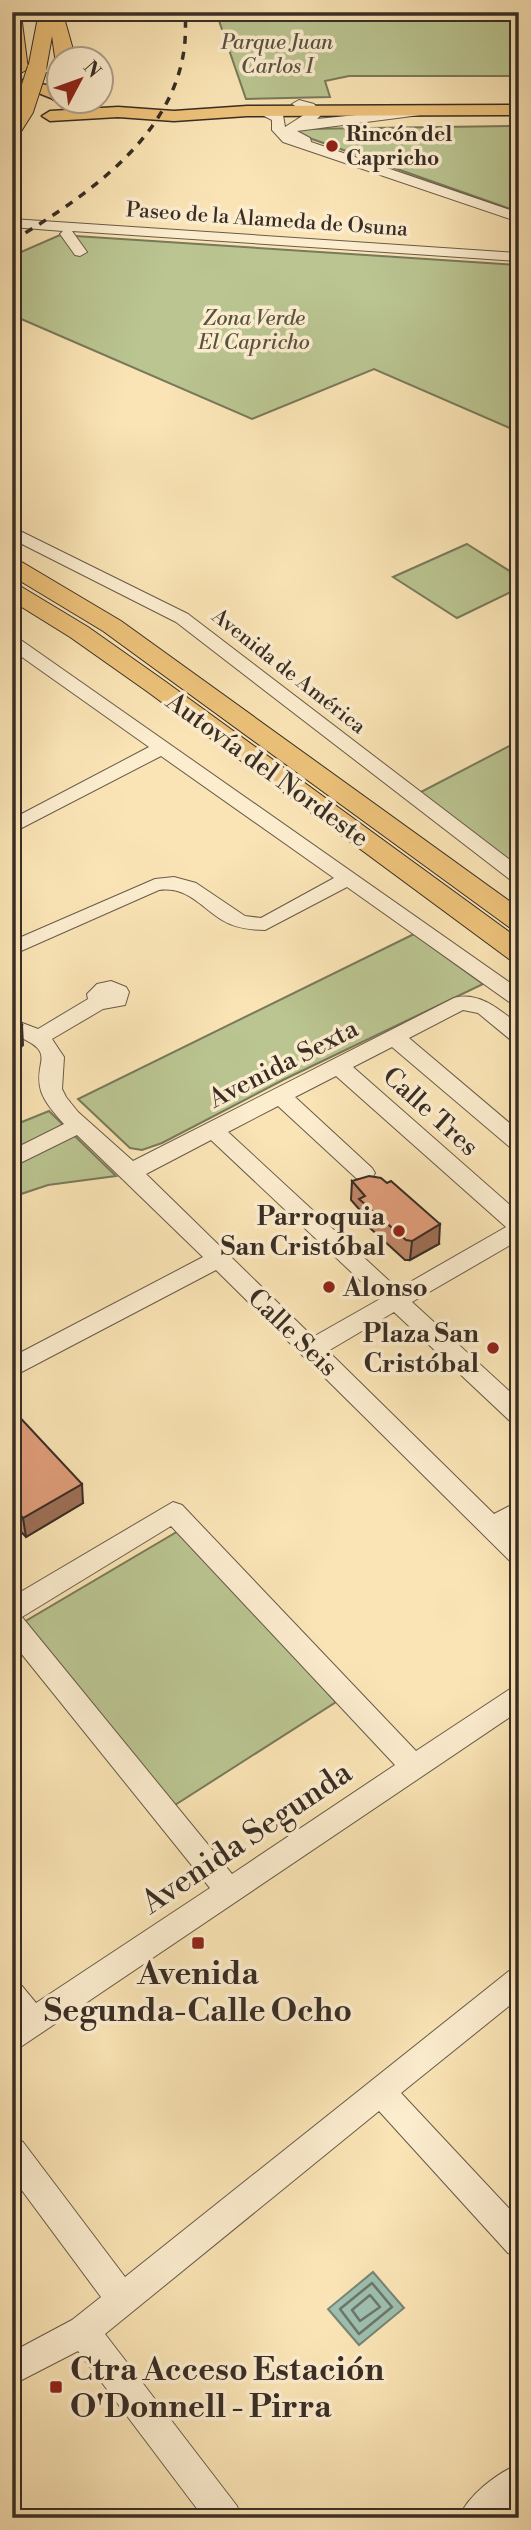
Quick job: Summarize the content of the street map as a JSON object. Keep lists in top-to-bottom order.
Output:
{
  "streets": {
    "highway": ["Autovía del Nordeste"],
    "street": [
      "Paseo de la Alameda de Osuna",
      "Avenida de América",
      "Avenida Sexta",
      "Calle Tres",
      "Calle Seis",
      "Avenida Segunda"
    ]
  },
  "crossings": [
    ["Avenida Sexta", "Calle Tres"],
    ["Avenida Sexta", "Calle Seis"]
  ],
  "parks": ["Parque Juan Carlos I", "Zona Verde El Capricho"],
  "places": {
    "other": [
      "Rincón del Capricho",
      "Parroquia San Cristóbal",
      "Alonso",
      "Plaza San Cristóbal"
    ],
    "transit": ["Avenida Segunda-Calle Ocho", "Ctra Acceso Estación O'Donnell - Pirra"]
  },
  "north": "top right"
}
